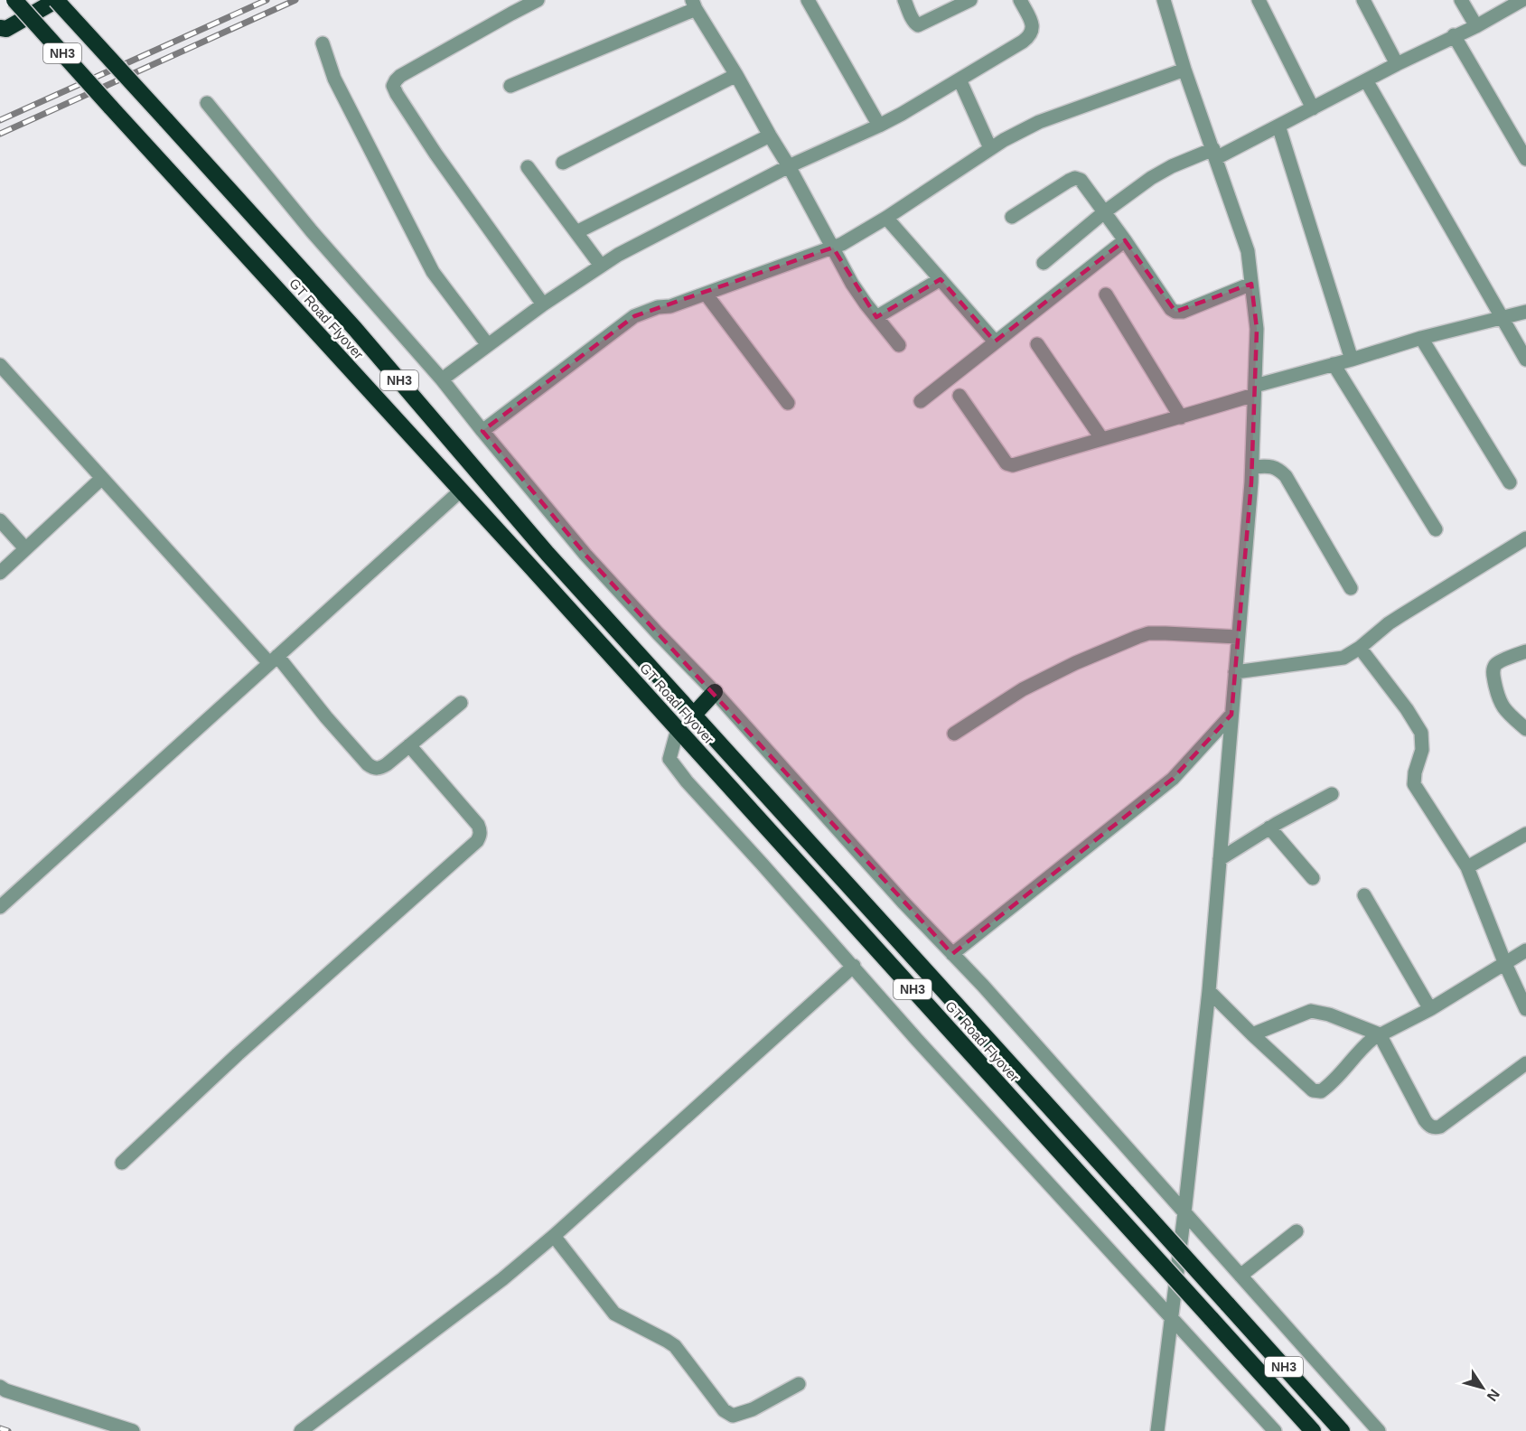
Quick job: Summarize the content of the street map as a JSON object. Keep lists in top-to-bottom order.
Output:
{
  "streets": {
    "highway": ["NH3", "GT Road Flyover"]
  },
  "north": "bottom right"
}
